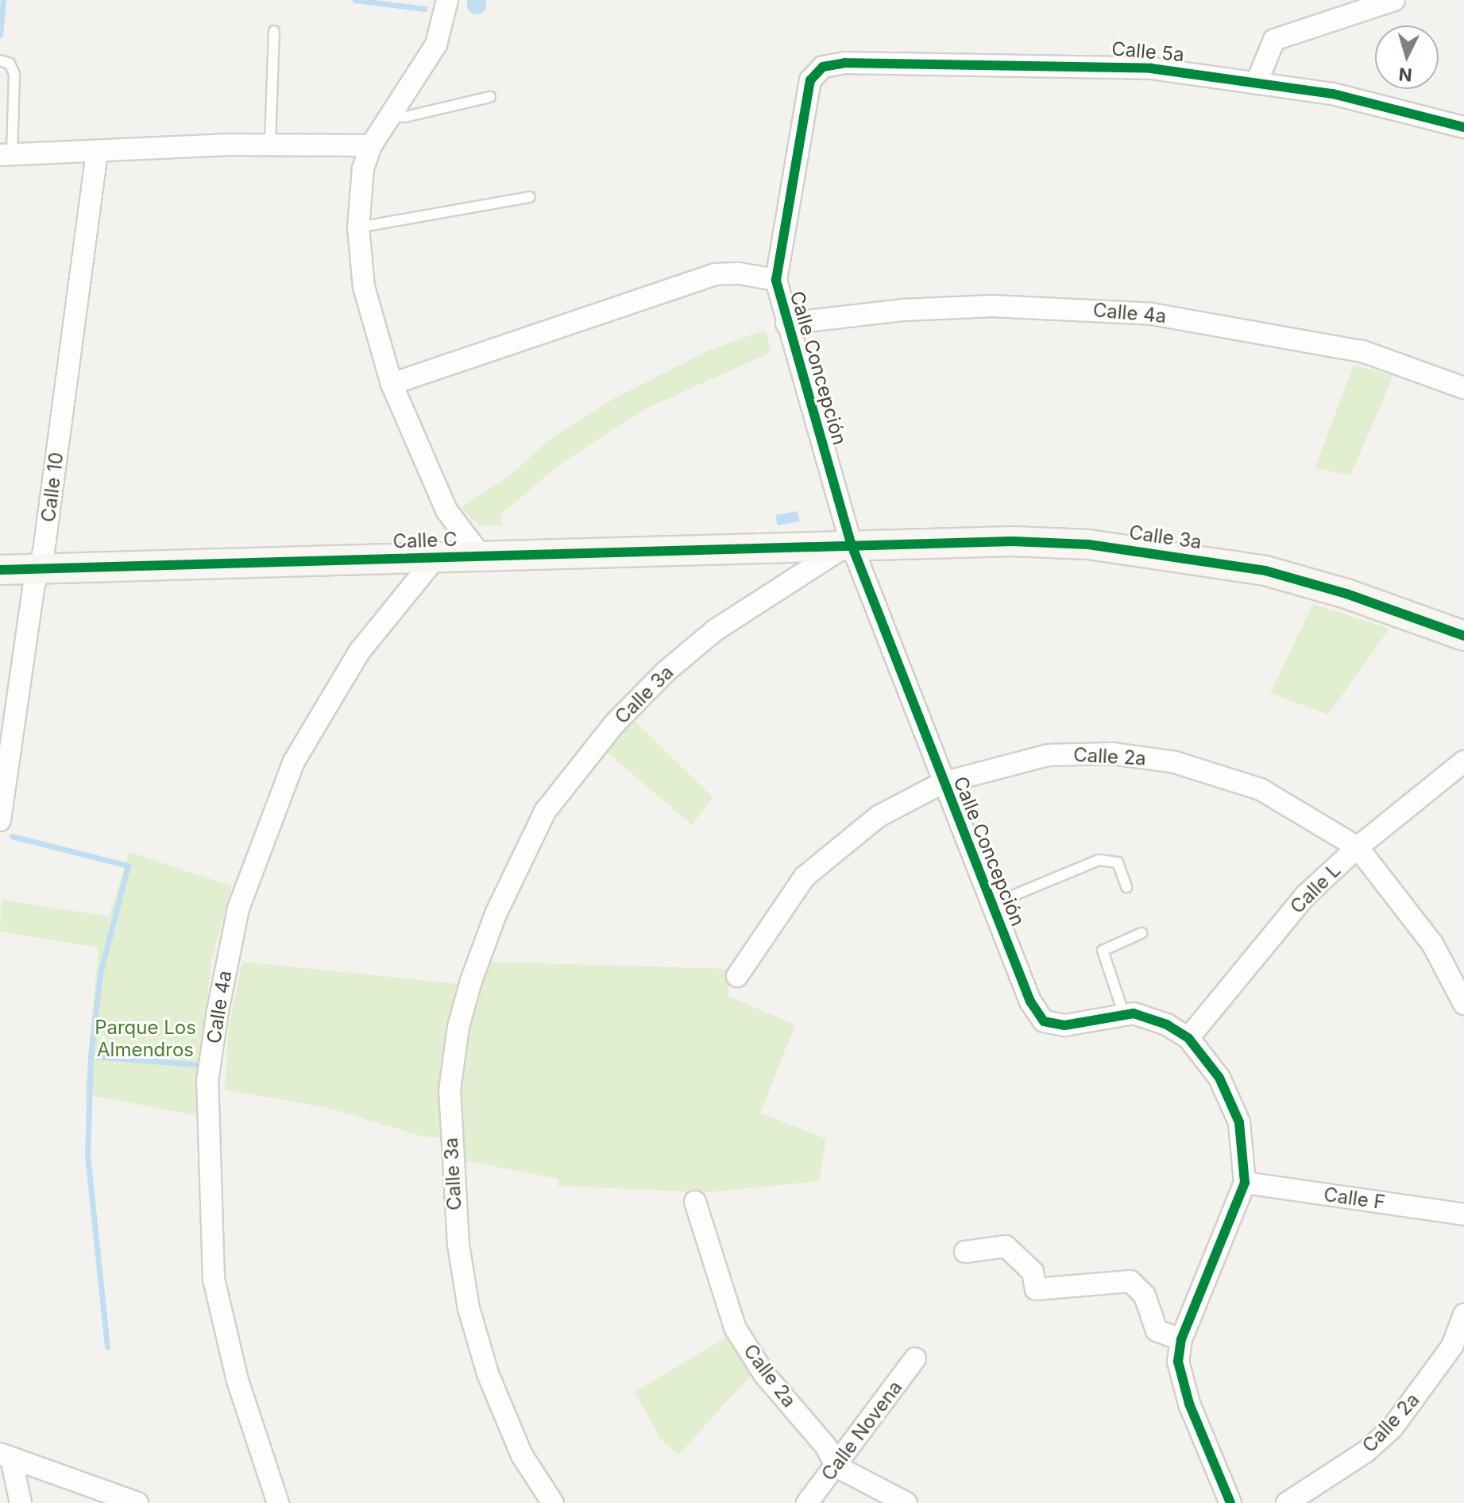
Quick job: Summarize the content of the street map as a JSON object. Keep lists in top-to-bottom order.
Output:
{
  "streets": {
    "street": [
      "Calle 5a",
      "Calle 4a",
      "Calle Concepción",
      "Calle 10",
      "Calle 3a",
      "Calle C",
      "Calle 2a",
      "Calle L",
      "Calle F",
      "Calle Novena"
    ]
  },
  "crossings": [
    ["Calle 5a", "Calle Concepción"],
    ["Calle 4a", "Calle Concepción"],
    ["Calle 4a", "Calle C"],
    ["Calle Concepción", "Calle 3a"],
    ["Calle Concepción", "Calle C"],
    ["Calle Concepción", "Calle 2a"],
    ["Calle Concepción", "Calle L"],
    ["Calle Concepción", "Calle F"],
    ["Calle 10", "Calle C"],
    ["Calle 3a", "Calle C"],
    ["Calle 2a", "Calle L"],
    ["Calle 2a", "Calle Novena"]
  ],
  "parks": ["Parque Los Almendros"],
  "north": "bottom"
}
